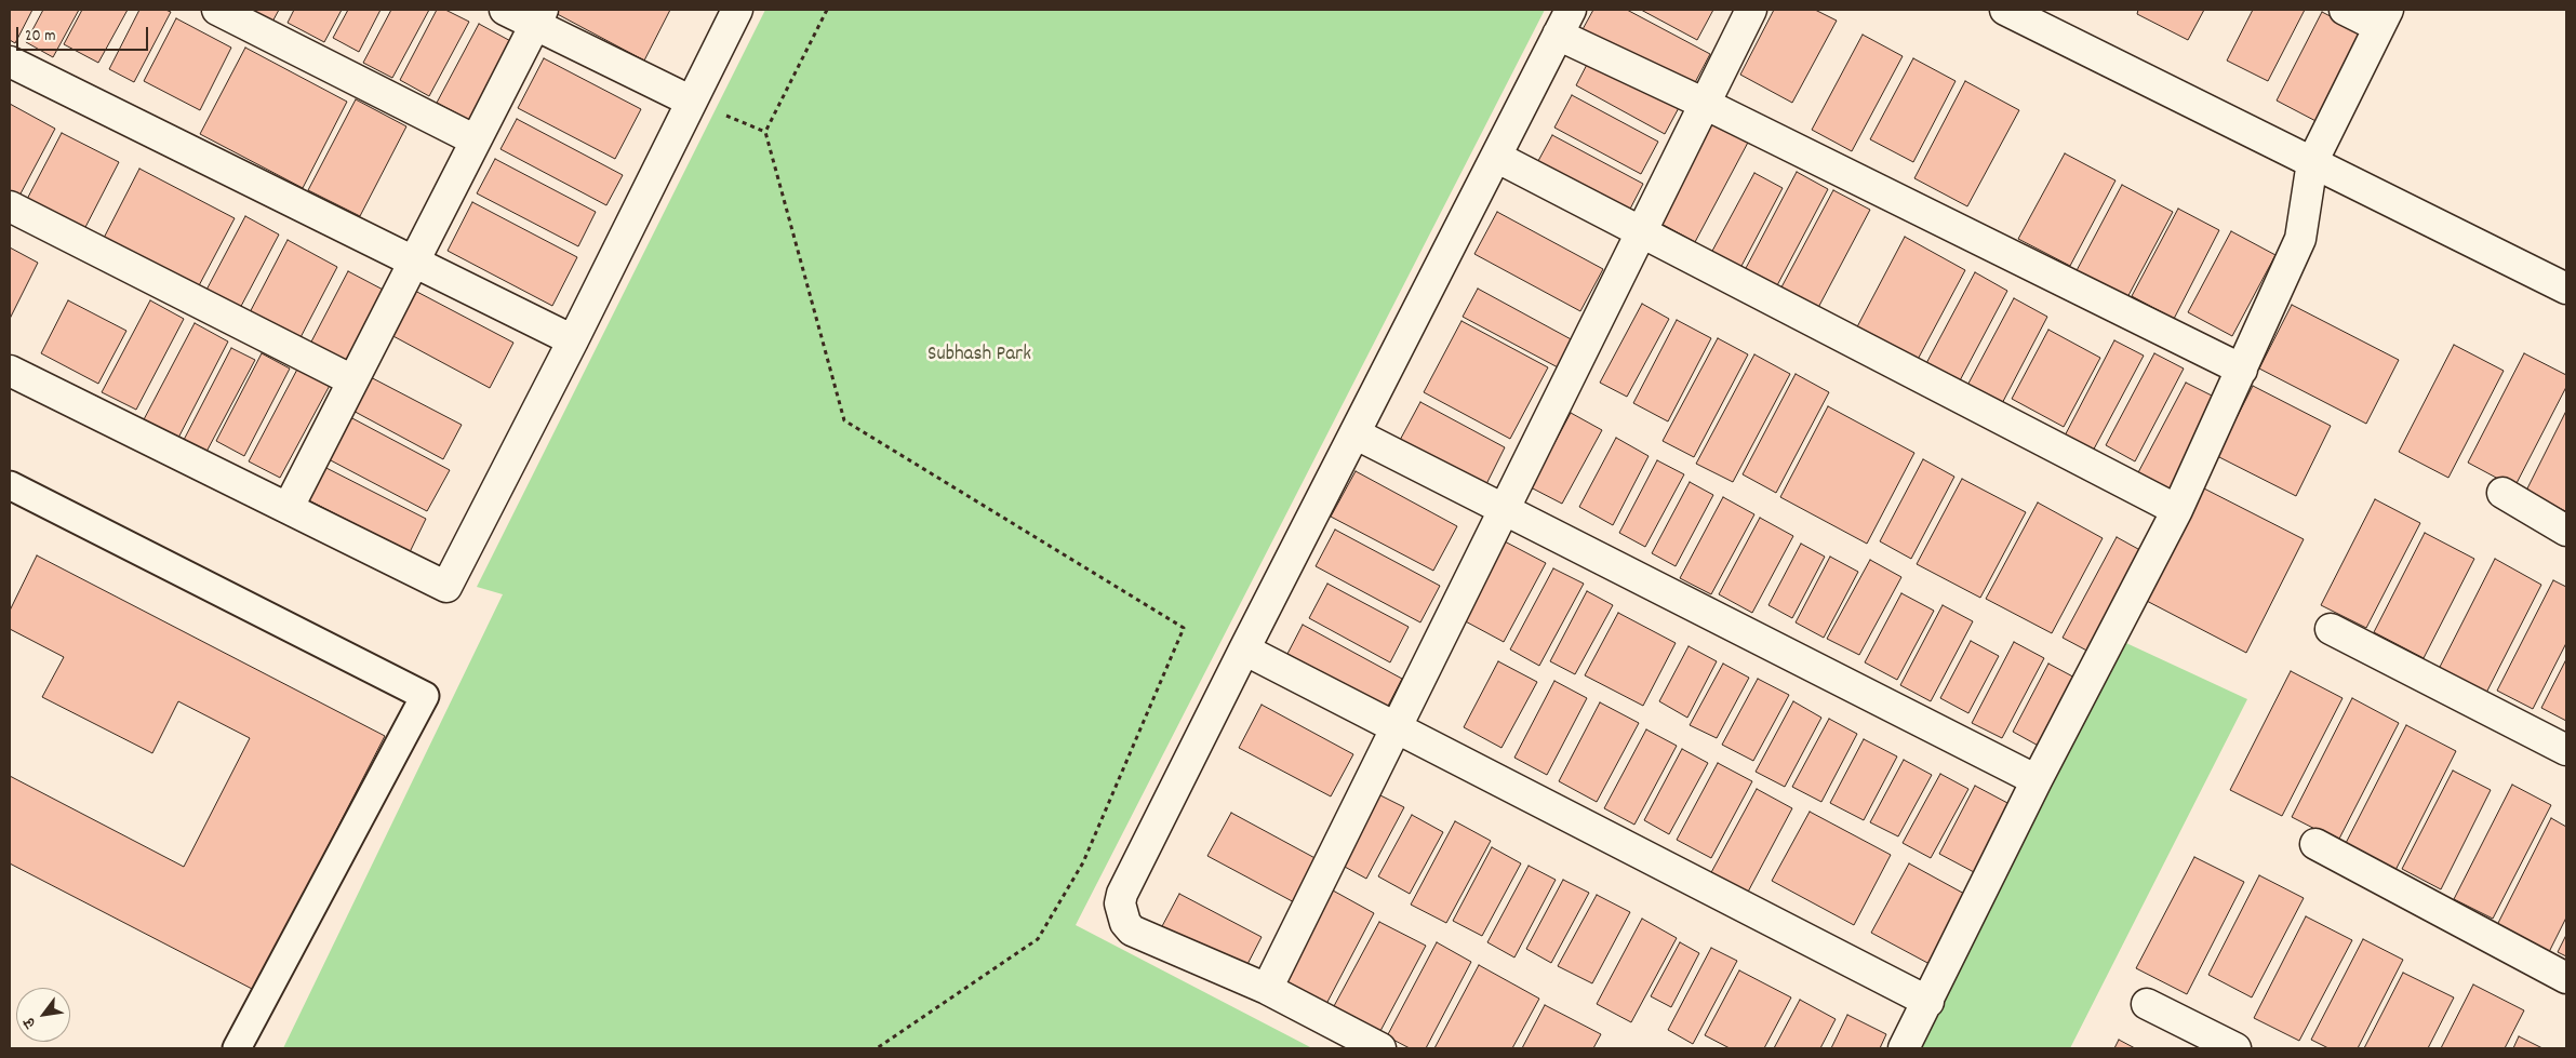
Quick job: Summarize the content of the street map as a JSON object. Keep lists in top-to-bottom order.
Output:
{
  "parks": ["Subhash Park"],
  "scale_bar": "20 m",
  "north": "bottom left"
}
